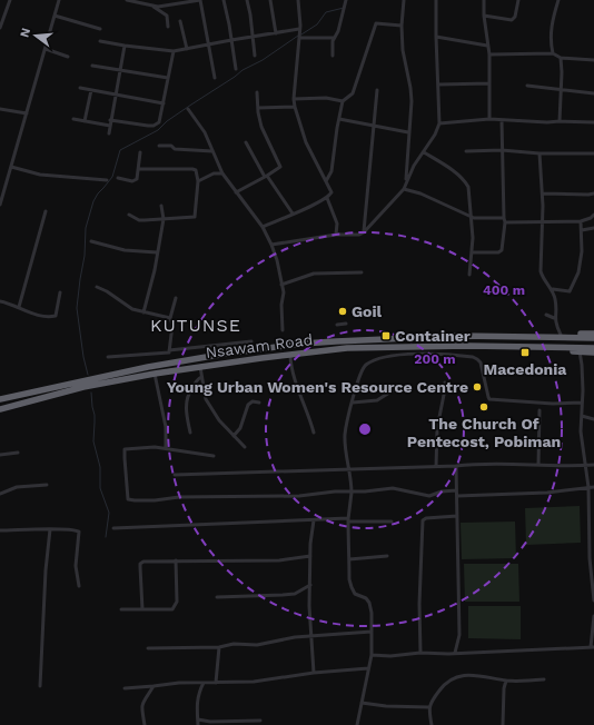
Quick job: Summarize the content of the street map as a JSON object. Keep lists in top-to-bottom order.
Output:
{
  "streets": {
    "highway": ["Nsawam Road"]
  },
  "districts": ["KUTUNSE"],
  "places": {
    "other": ["Goil", "Young Urban Women's Resource Centre", "The Church Of Pentecost, Pobiman"],
    "transit": ["Container", "Macedonia"]
  },
  "north": "left",
  "rings": ["400 m", "200 m"]
}
